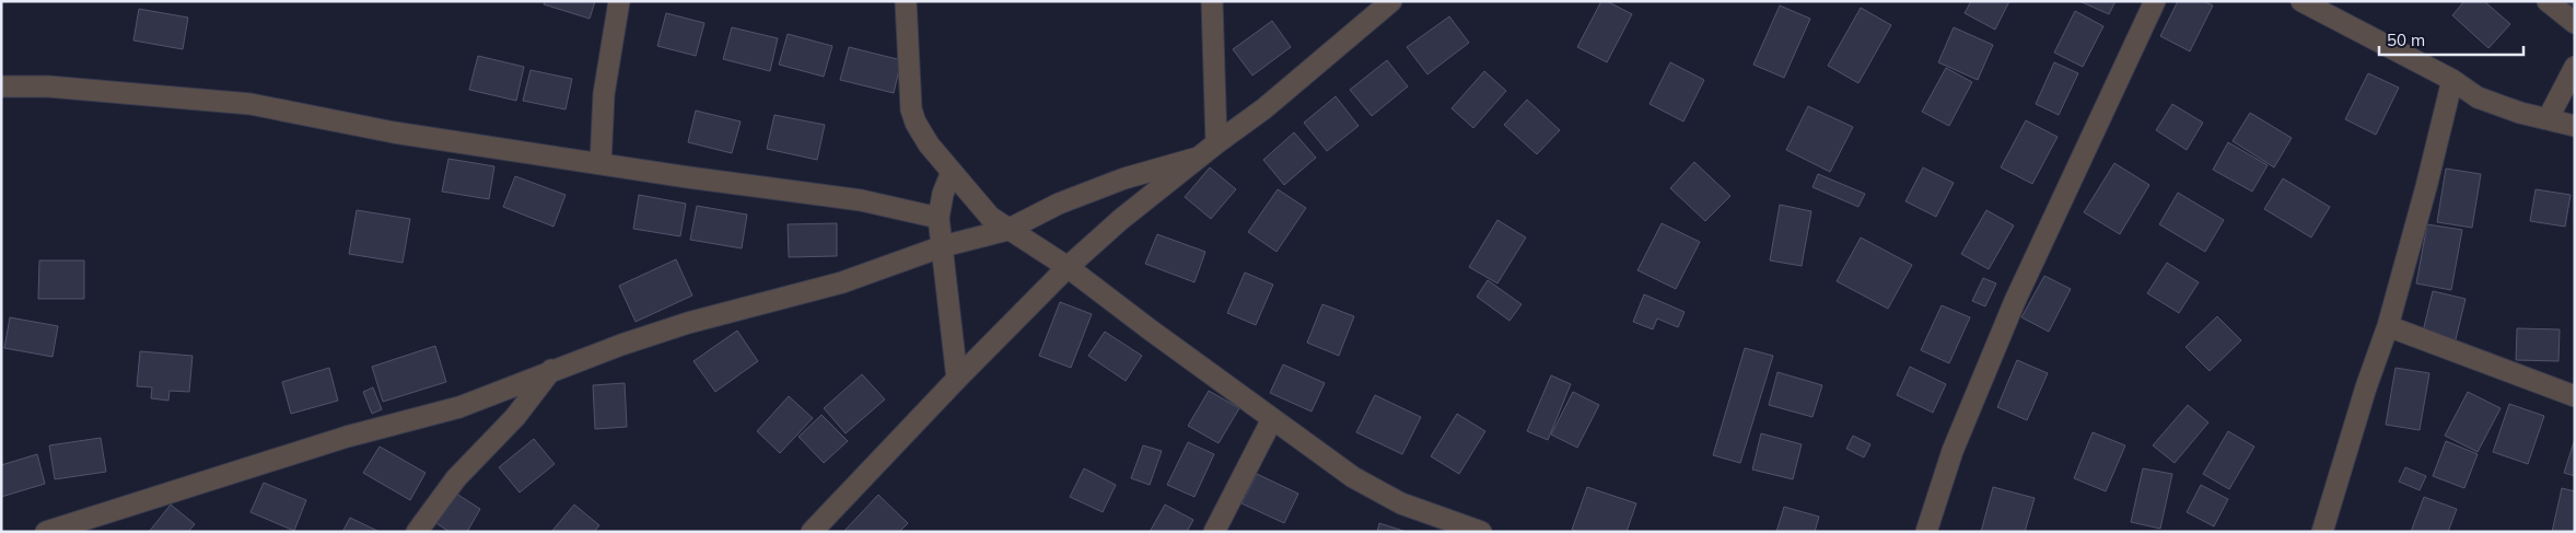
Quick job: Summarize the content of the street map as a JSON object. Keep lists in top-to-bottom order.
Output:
{
  "scale_bar": "50 m"
}
